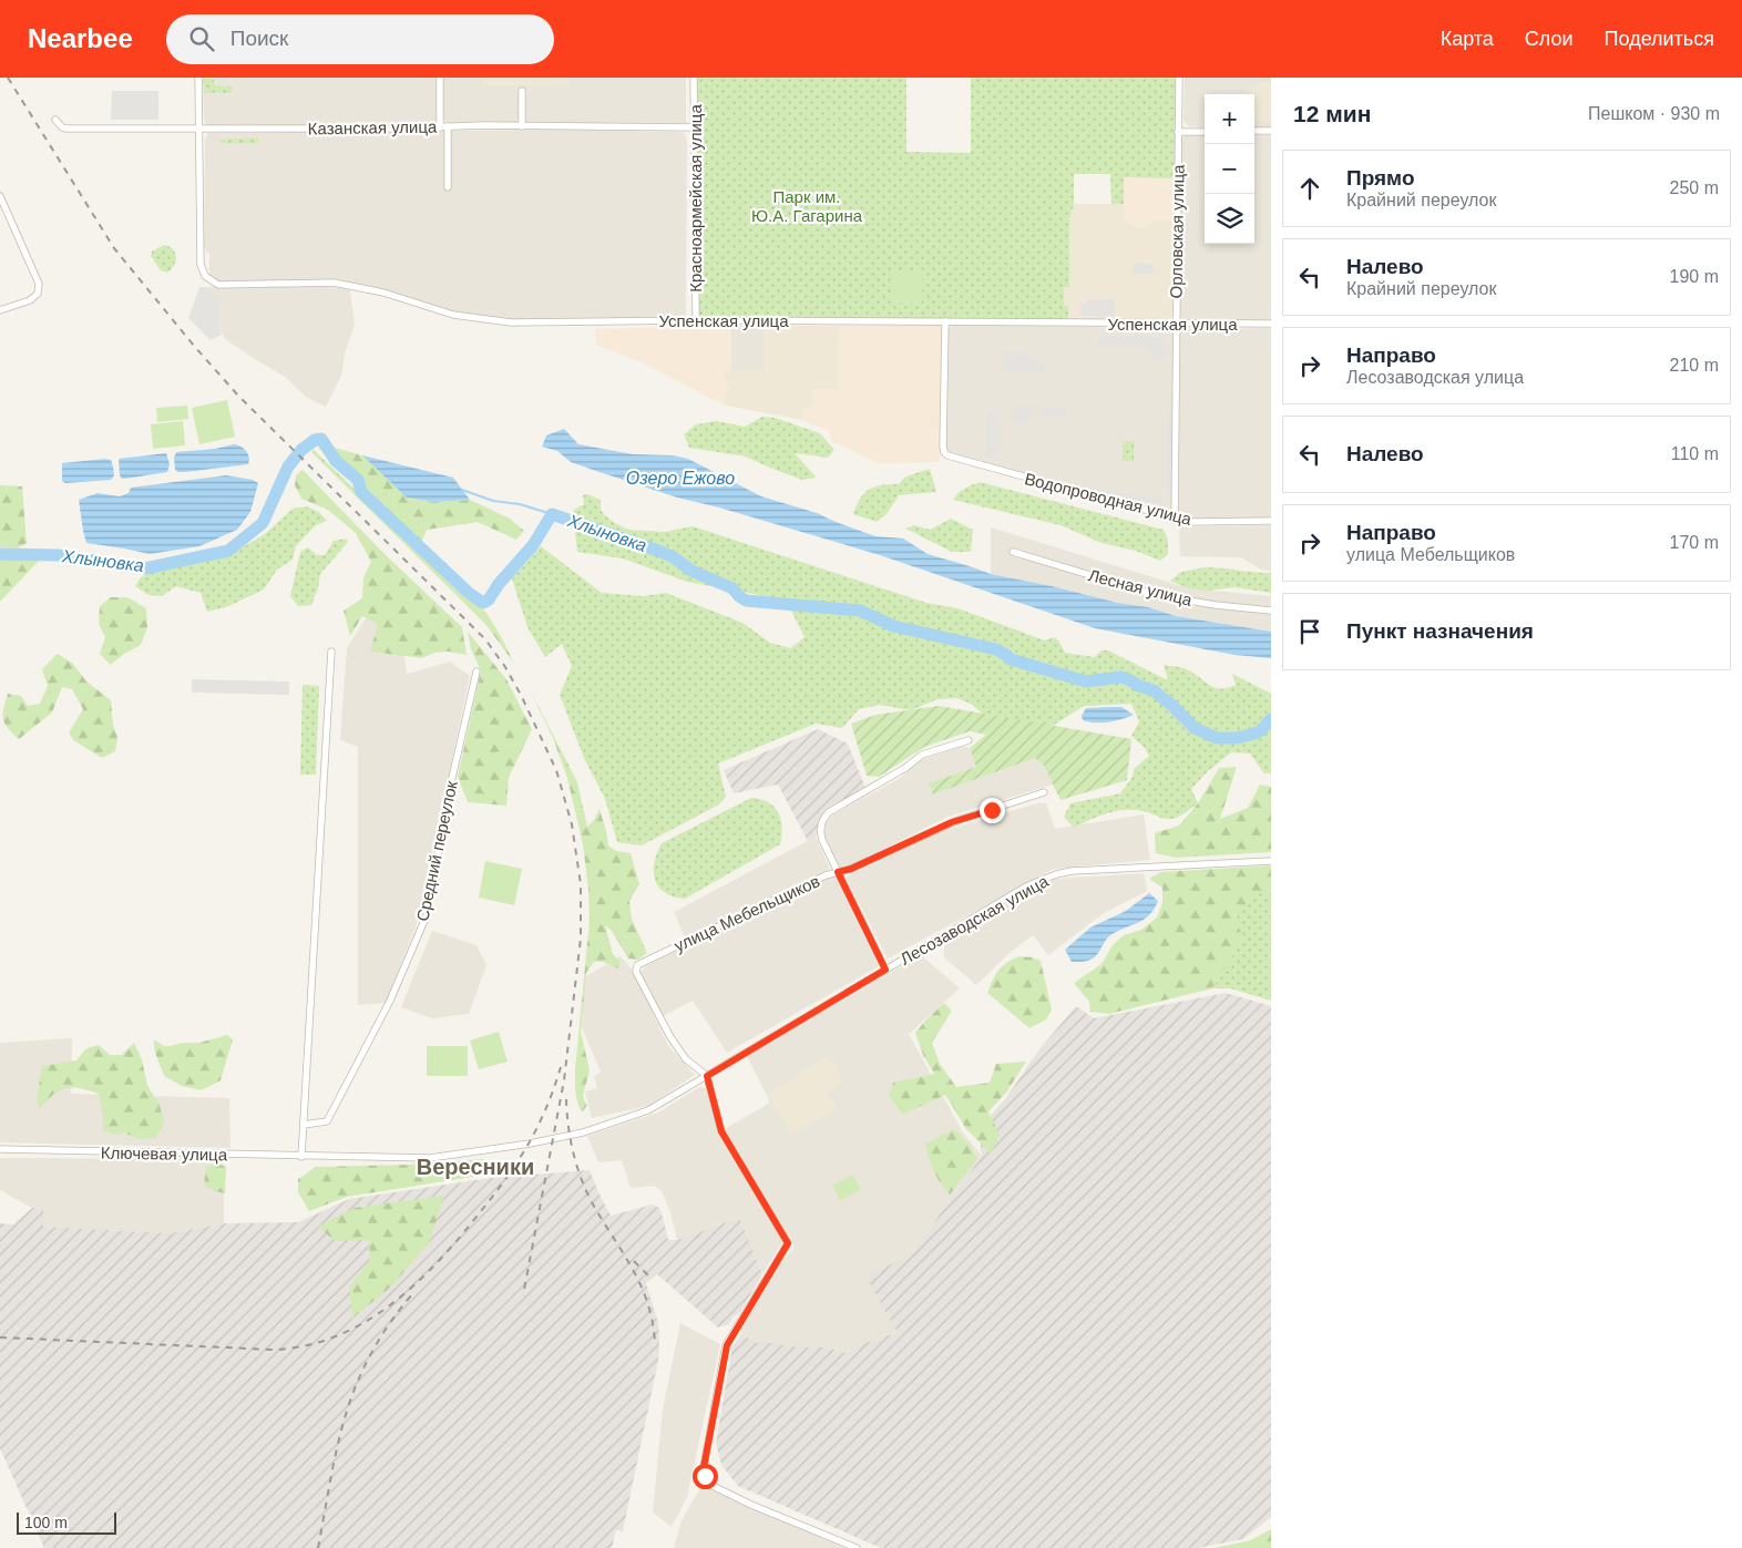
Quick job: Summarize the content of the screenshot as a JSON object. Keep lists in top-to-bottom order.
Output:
{
  "streets": {
    "street": [
      "Казанская улица",
      "Красноармейская улица",
      "Орловская улица",
      "Успенская улица",
      "Водопроводная улица",
      "Лесная улица",
      "Средний переулок",
      "улица Мебельщиков",
      "Лесозаводская улица",
      "Ключевая улица"
    ]
  },
  "crossings": [
    ["Казанская улица", "Красноармейская улица"],
    ["Казанская улица", "Успенская улица"],
    ["Красноармейская улица", "Успенская улица"],
    ["Орловская улица", "Успенская улица"],
    ["Орловская улица", "Водопроводная улица"],
    ["Успенская улица", "Водопроводная улица"],
    ["улица Мебельщиков", "Лесозаводская улица"],
    ["Лесозаводская улица", "Ключевая улица"]
  ],
  "districts": ["Вересники"],
  "water": ["Озеро Ежово", "Хлыновка"],
  "parks": ["Парк им. Ю.А. Гагарина"],
  "scale_bar": "100 m",
  "page": {
    "header": "Nearbee",
    "search": "Поиск",
    "nav": ["Карта", "Слои", "Поделиться"],
    "heading": ["12 мин", "Пешком · 930 m"],
    "map_buttons": ["+", "−"],
    "list": [
      ["Прямо", "Крайний переулок", "250 m"],
      ["Налево", "Крайний переулок", "190 m"],
      ["Направо", "Лесозаводская улица", "210 m"],
      ["Налево", "110 m"],
      ["Направо", "улица Мебельщиков", "170 m"],
      "Пункт назначения"
    ],
    "scale": "100 m"
  }
}
